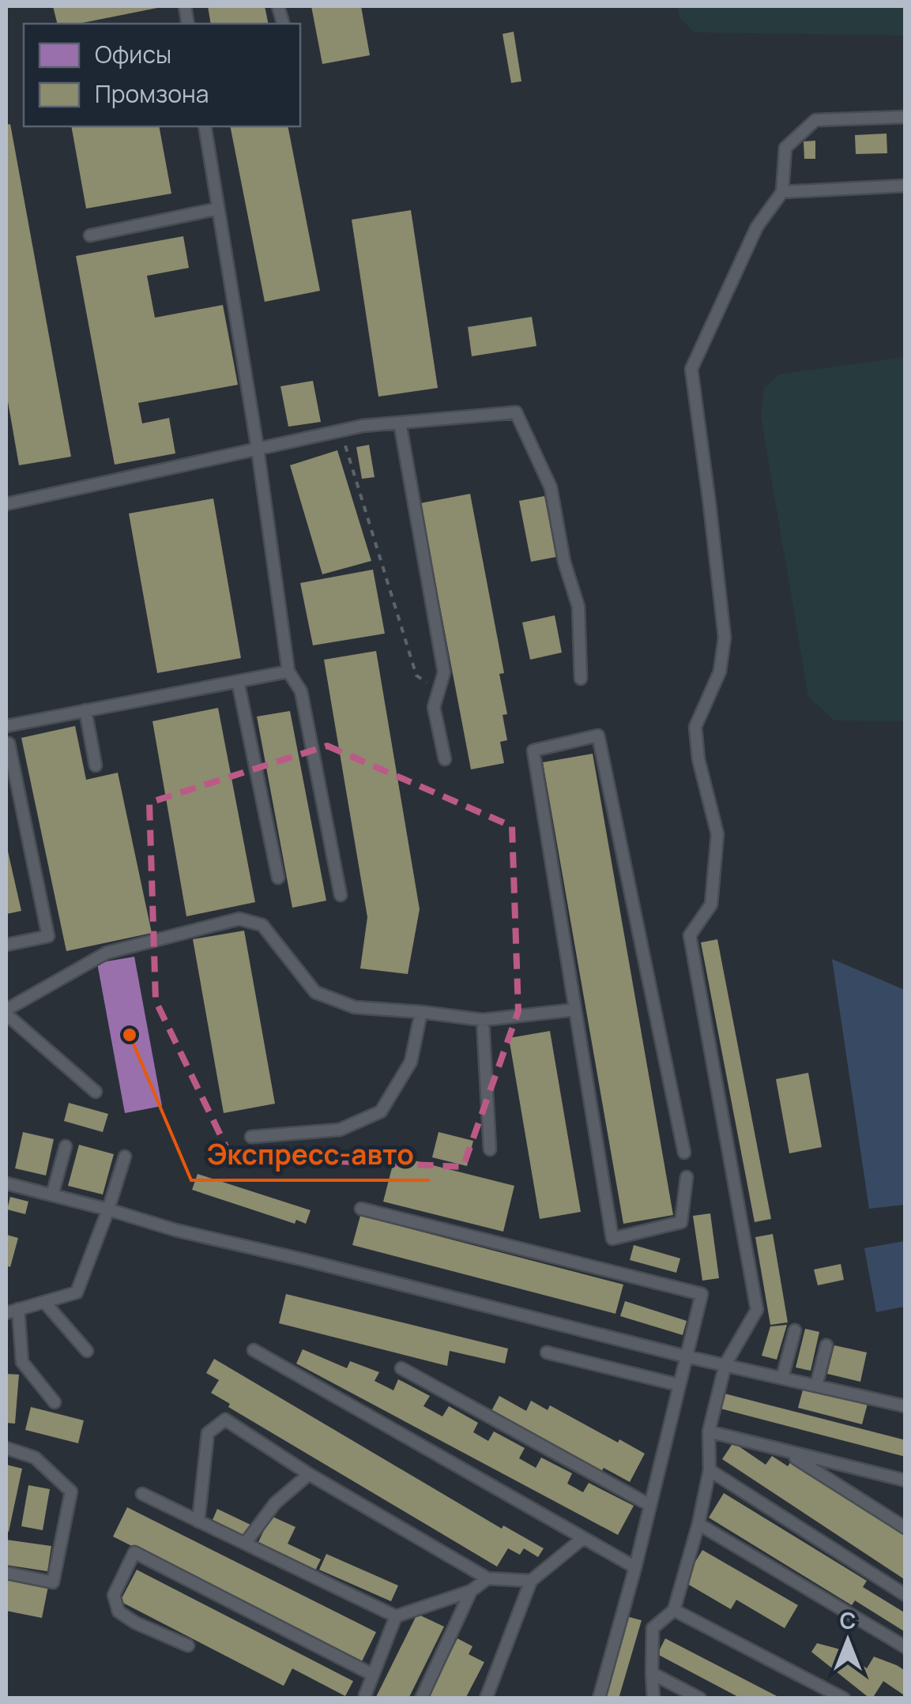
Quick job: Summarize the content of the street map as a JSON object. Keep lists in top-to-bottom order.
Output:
{
  "places": ["Экспресс-авто"],
  "legend": ["Офисы", "Промзона"],
  "north": "top"
}
